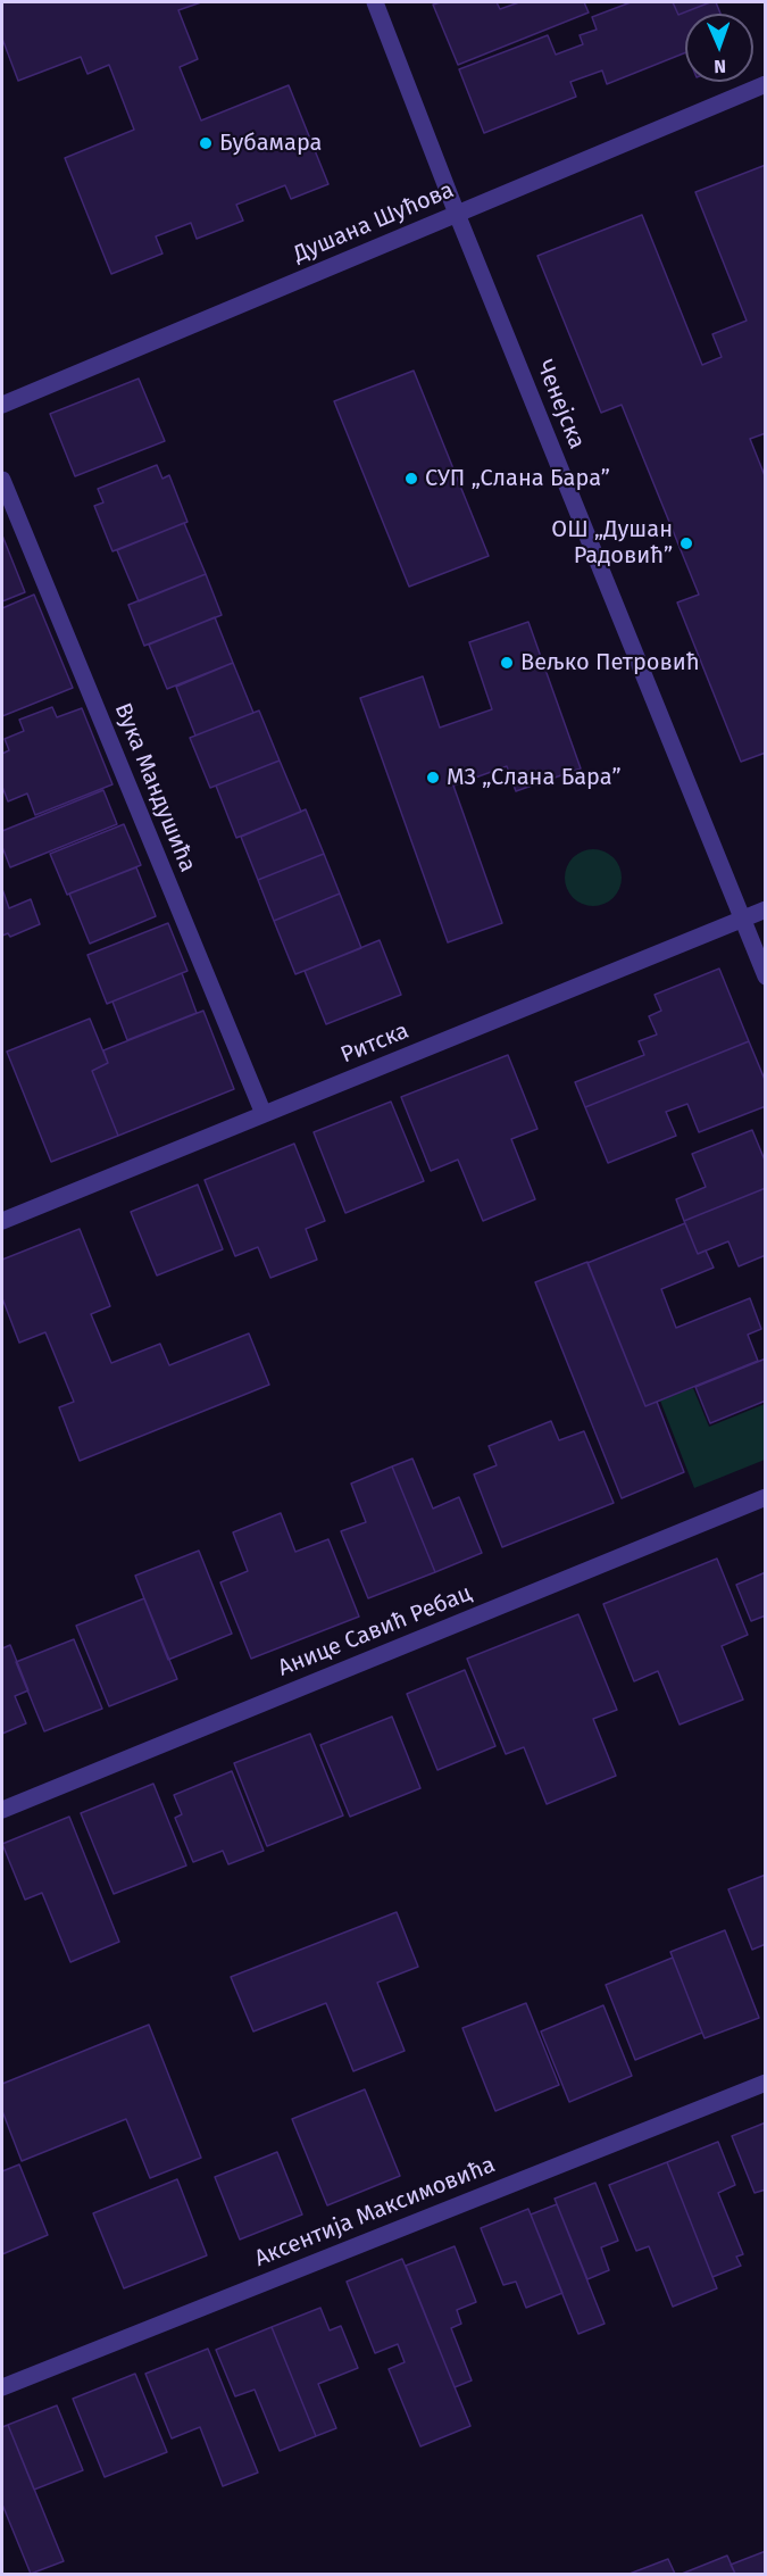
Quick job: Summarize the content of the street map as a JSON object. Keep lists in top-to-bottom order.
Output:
{
  "streets": {
    "street": [
      "Душана Шућова",
      "Ченејска",
      "Вука Мандушића",
      "Ритска",
      "Анице Савић Ребац",
      "Аксентија Максимовића"
    ]
  },
  "crossings": [
    ["Душана Шућова", "Ченејска"],
    ["Ченејска", "Ритска"],
    ["Вука Мандушића", "Ритска"]
  ],
  "places": [
    "Бубамара",
    "СУП „Слана Бара”",
    "ОШ „Душан Радовић”",
    "Вељко Петровић",
    "МЗ „Слана Бара”"
  ],
  "north": "bottom"
}
